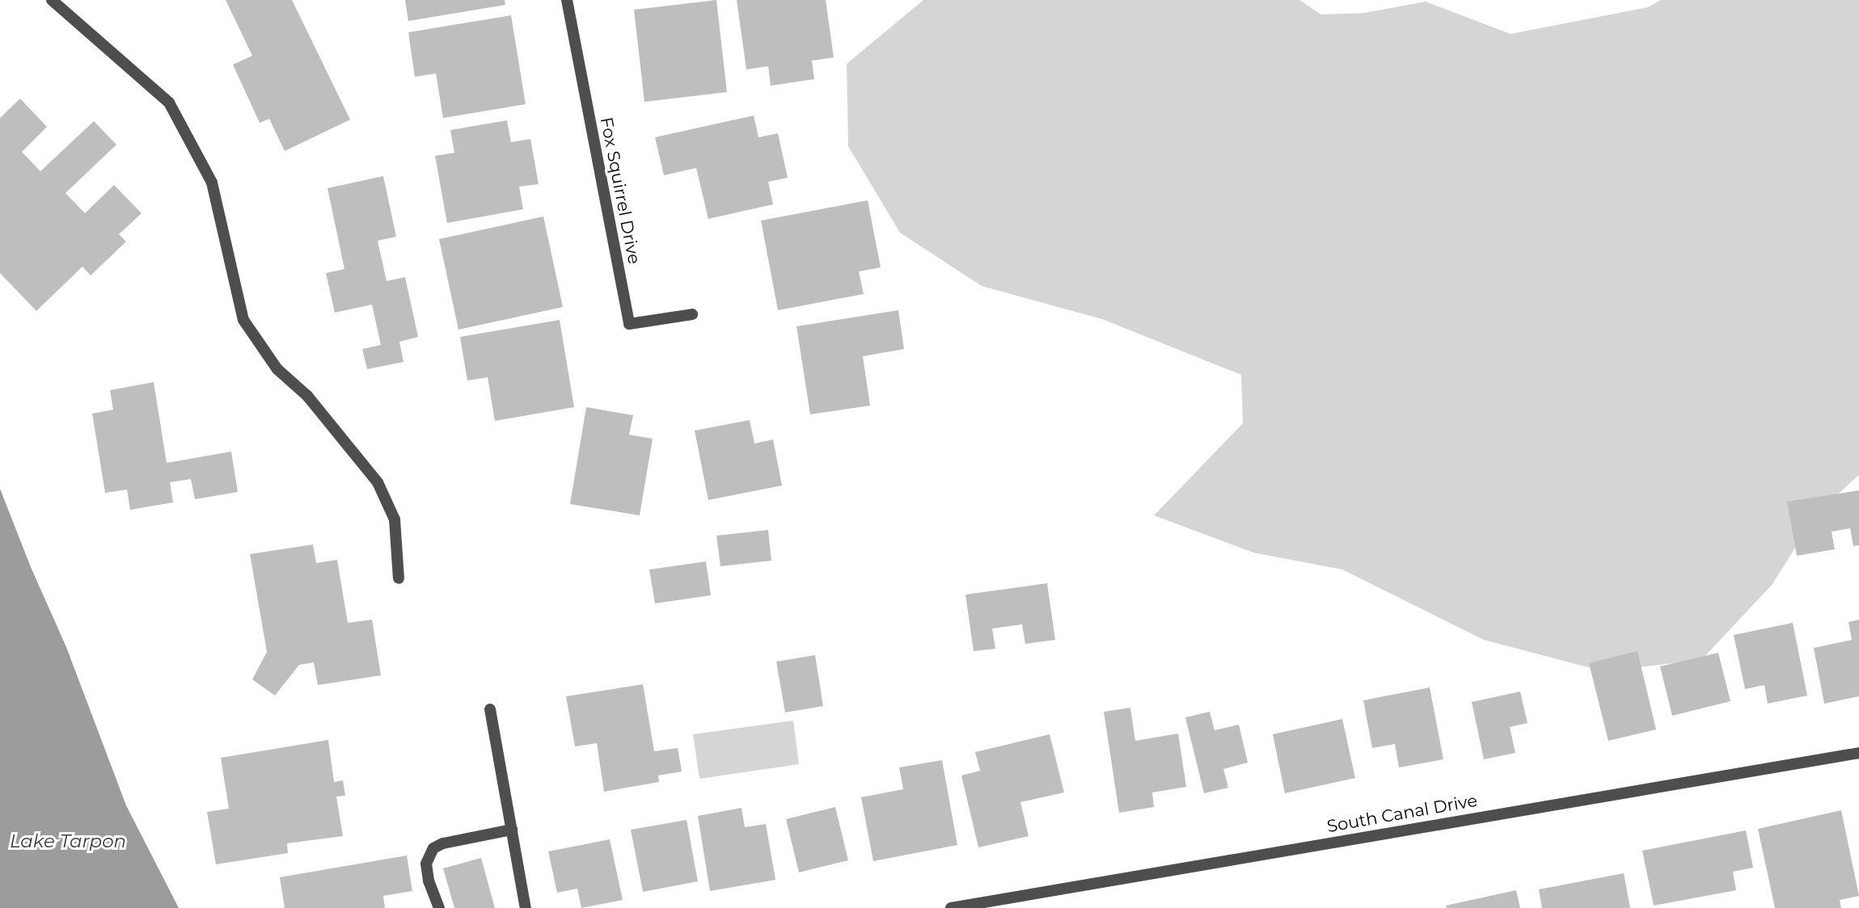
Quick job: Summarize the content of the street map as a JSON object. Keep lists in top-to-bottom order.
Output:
{
  "streets": {
    "street": ["Fox Squirrel Drive", "South Canal Drive"]
  },
  "water": ["Lake Tarpon"]
}
